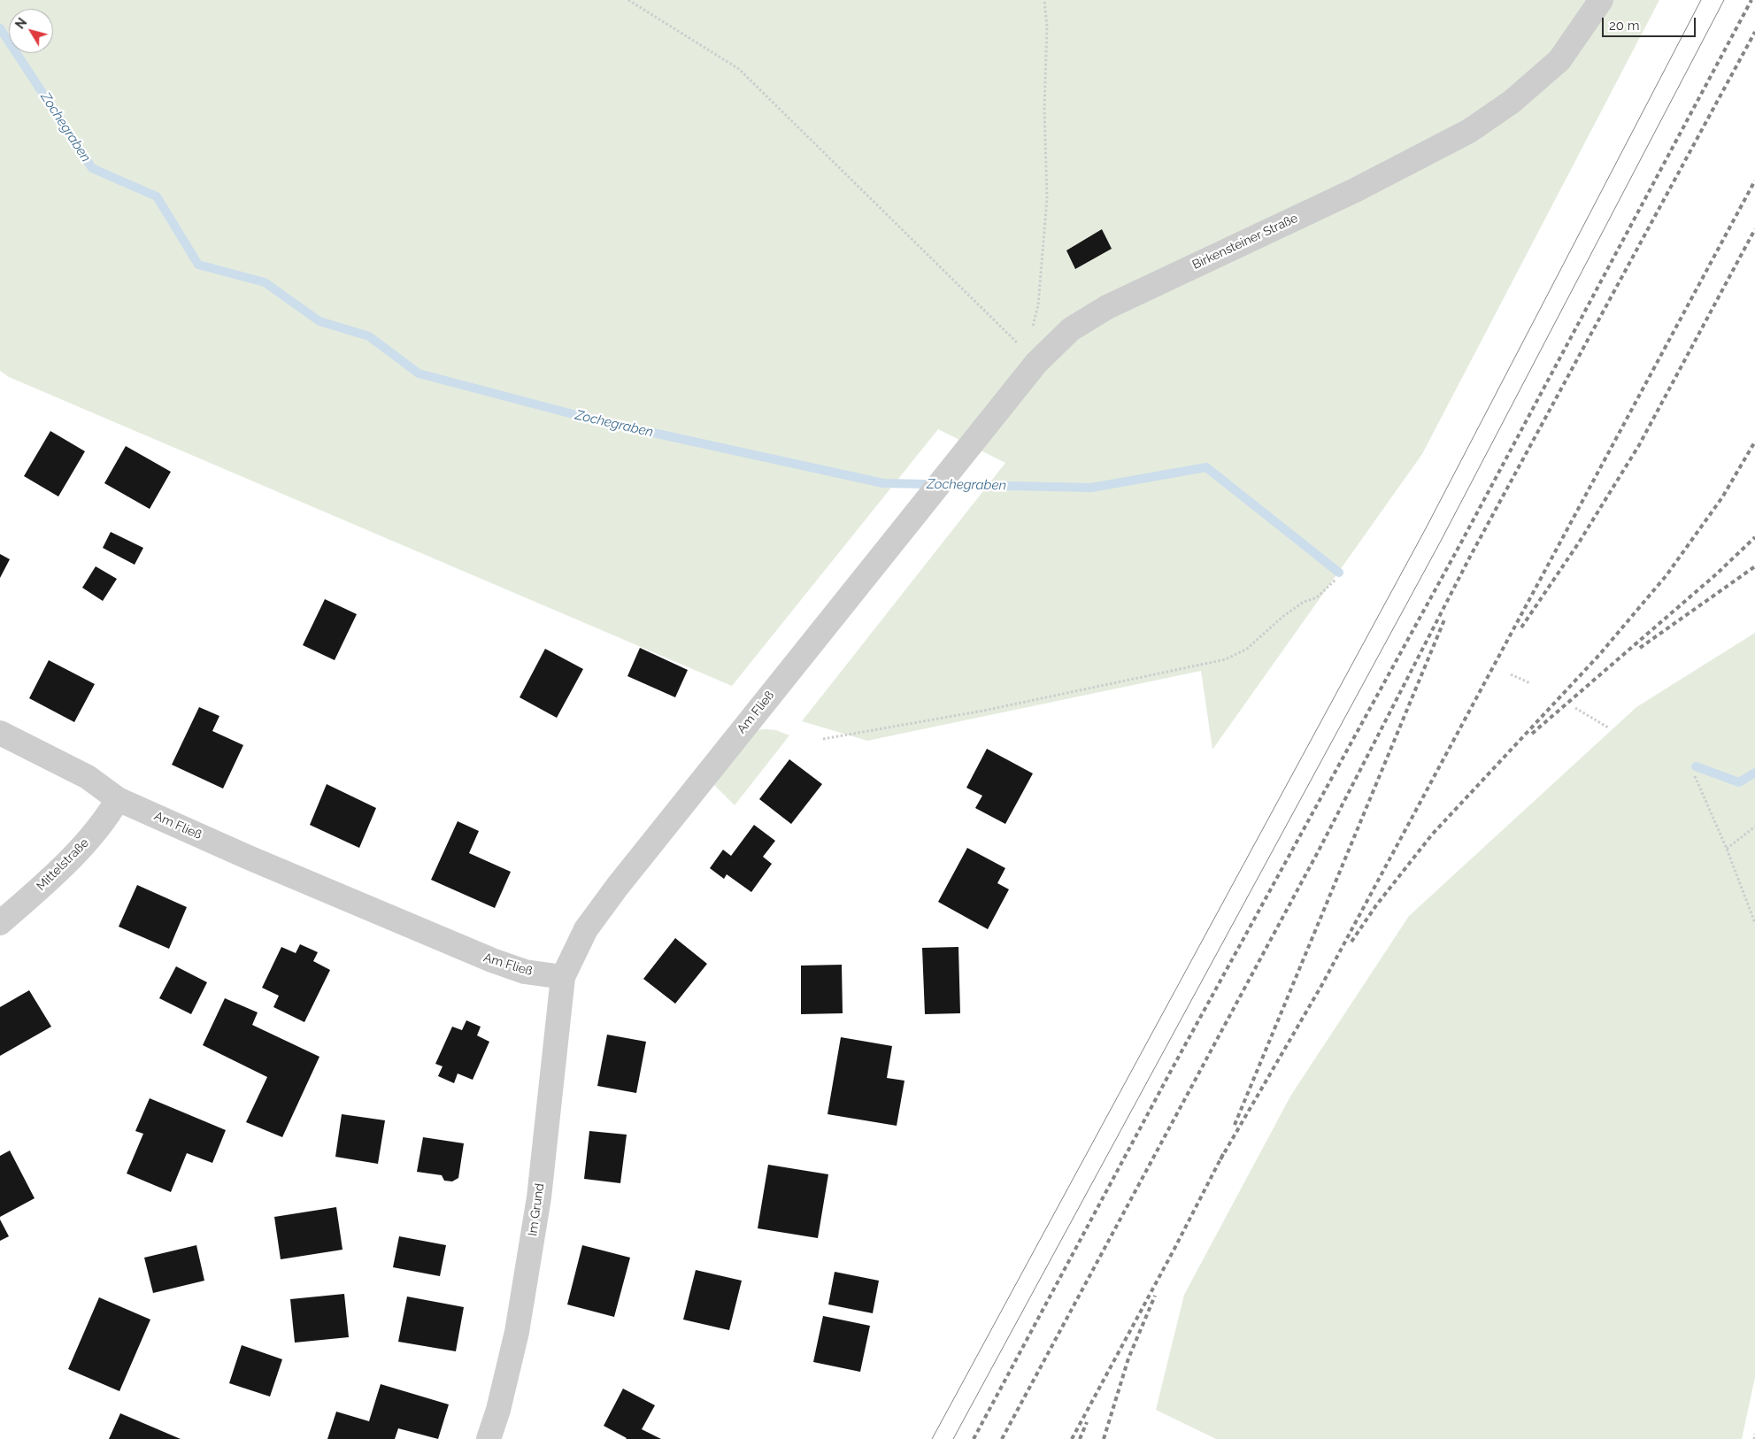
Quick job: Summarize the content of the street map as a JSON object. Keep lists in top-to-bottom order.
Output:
{
  "streets": {
    "street": [
      "Birkensteiner Straße",
      "Am Fließ",
      "Mittelstraße",
      "Im Grund"
    ]
  },
  "crossings": [
    ["Birkensteiner Straße", "Am Fließ"],
    ["Am Fließ", "Mittelstraße"],
    ["Am Fließ", "Im Grund"]
  ],
  "water": ["Zochegraben"],
  "scale_bar": "20 m",
  "north": "top left"
}
